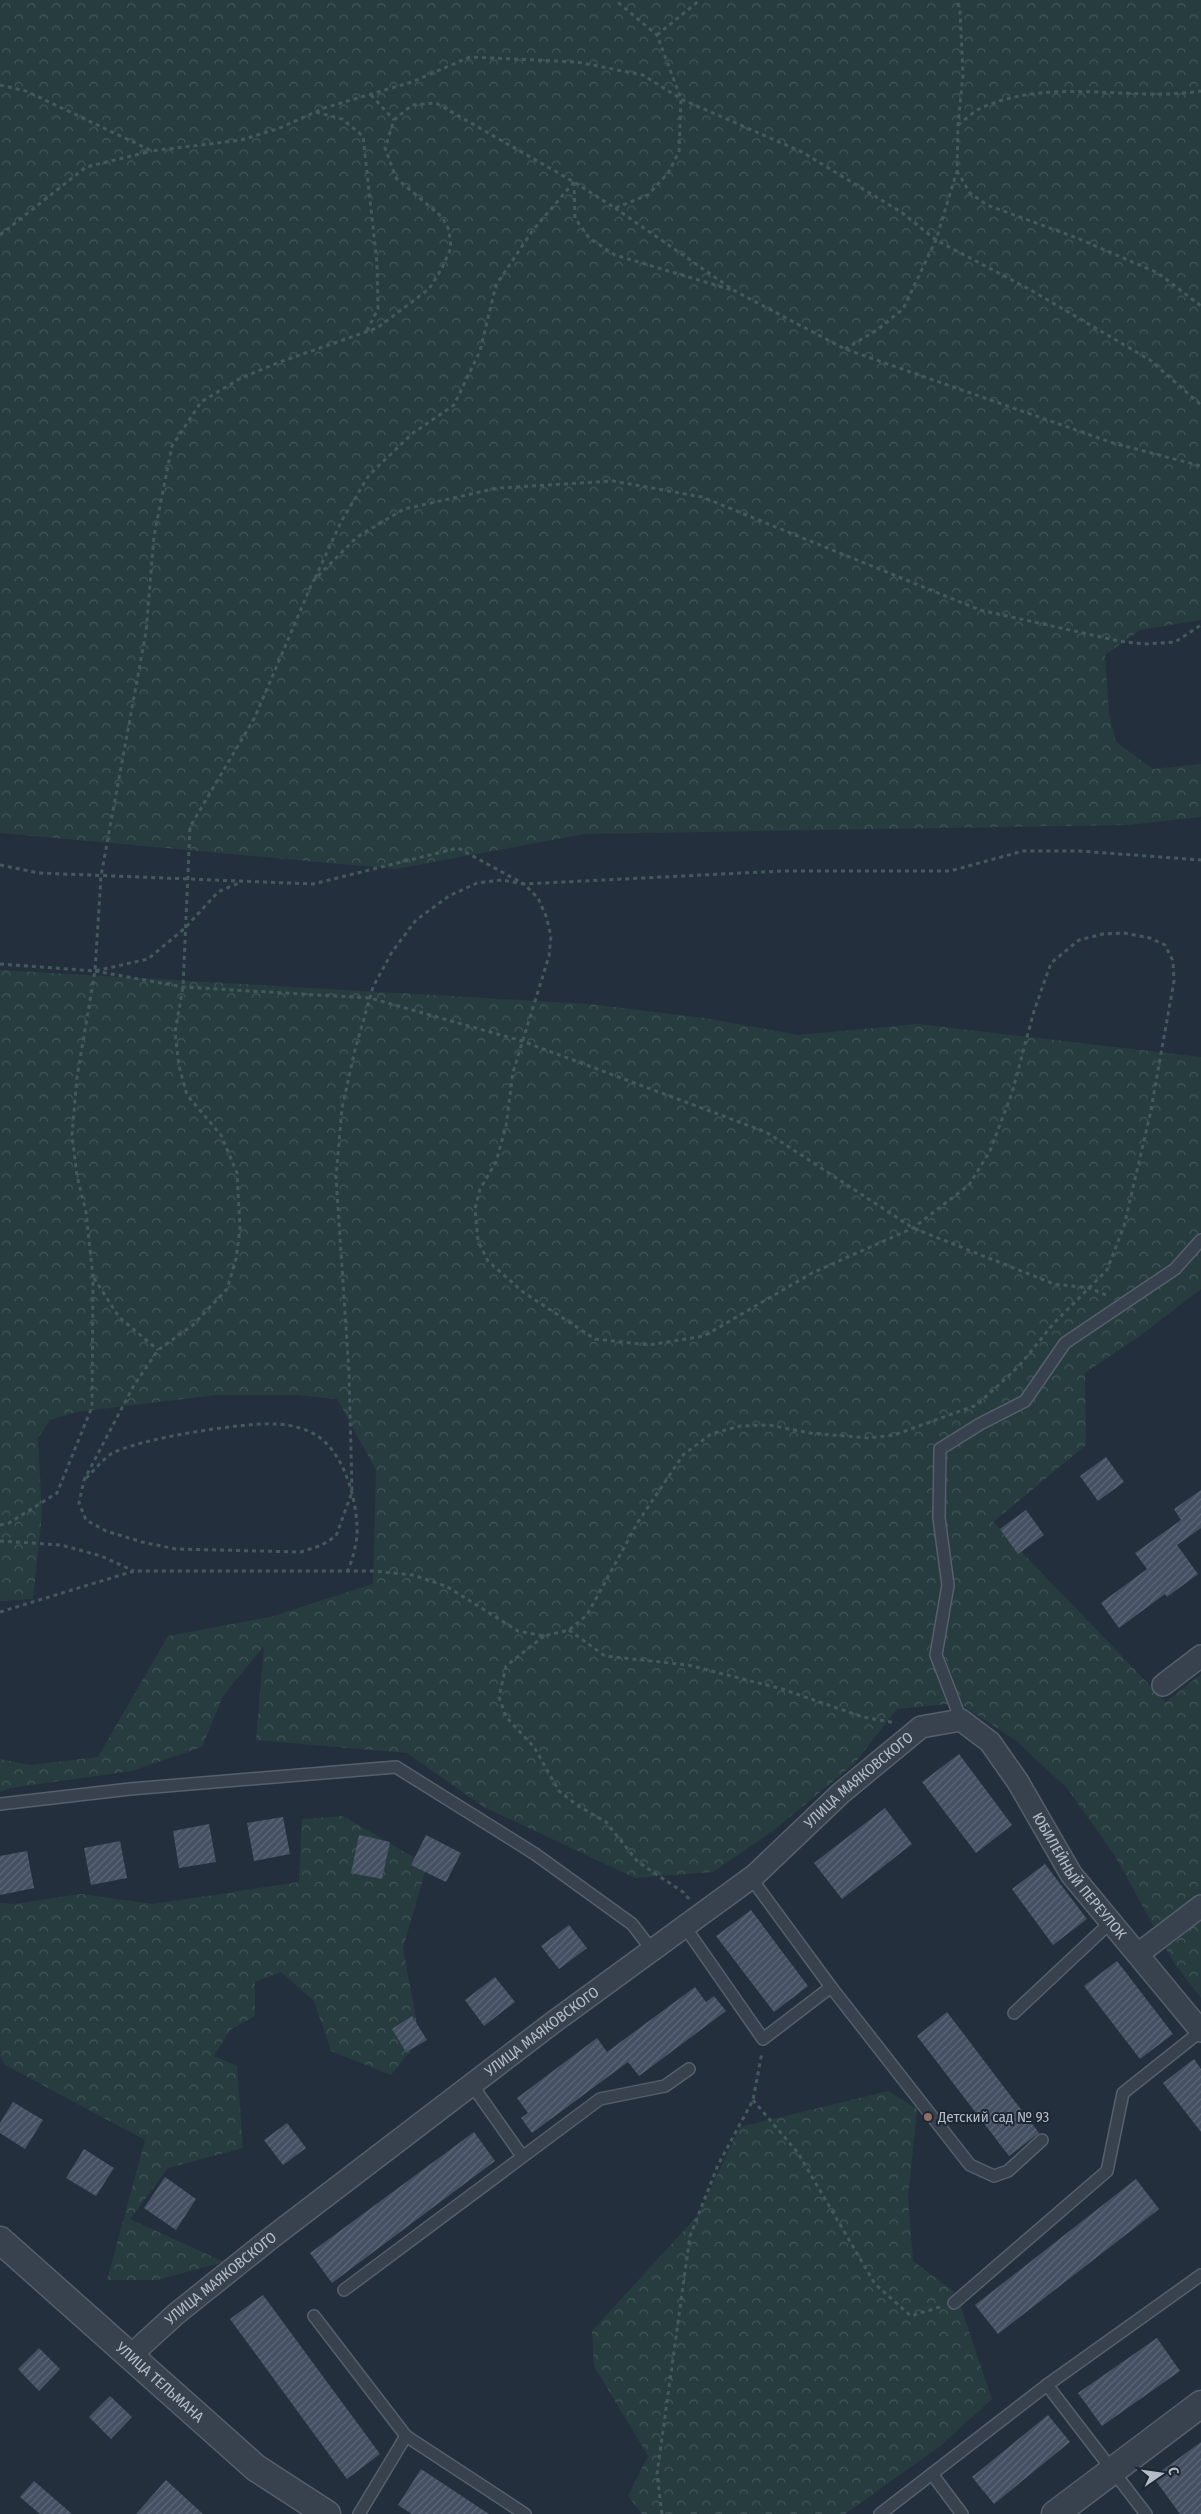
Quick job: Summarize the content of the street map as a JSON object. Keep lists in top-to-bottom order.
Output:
{
  "streets": {
    "street": ["УЛИЦА МАЯКОВСКОГО", "ЮБИЛЕЙНЫЙ ПЕРЕУЛОК", "УЛИЦА ТЕЛЬМАНА"]
  },
  "crossings": [
    ["УЛИЦА МАЯКОВСКОГО", "ЮБИЛЕЙНЫЙ ПЕРЕУЛОК"],
    ["УЛИЦА МАЯКОВСКОГО", "УЛИЦА ТЕЛЬМАНА"]
  ],
  "places": ["Детский сад № 93"],
  "north": "right"
}
